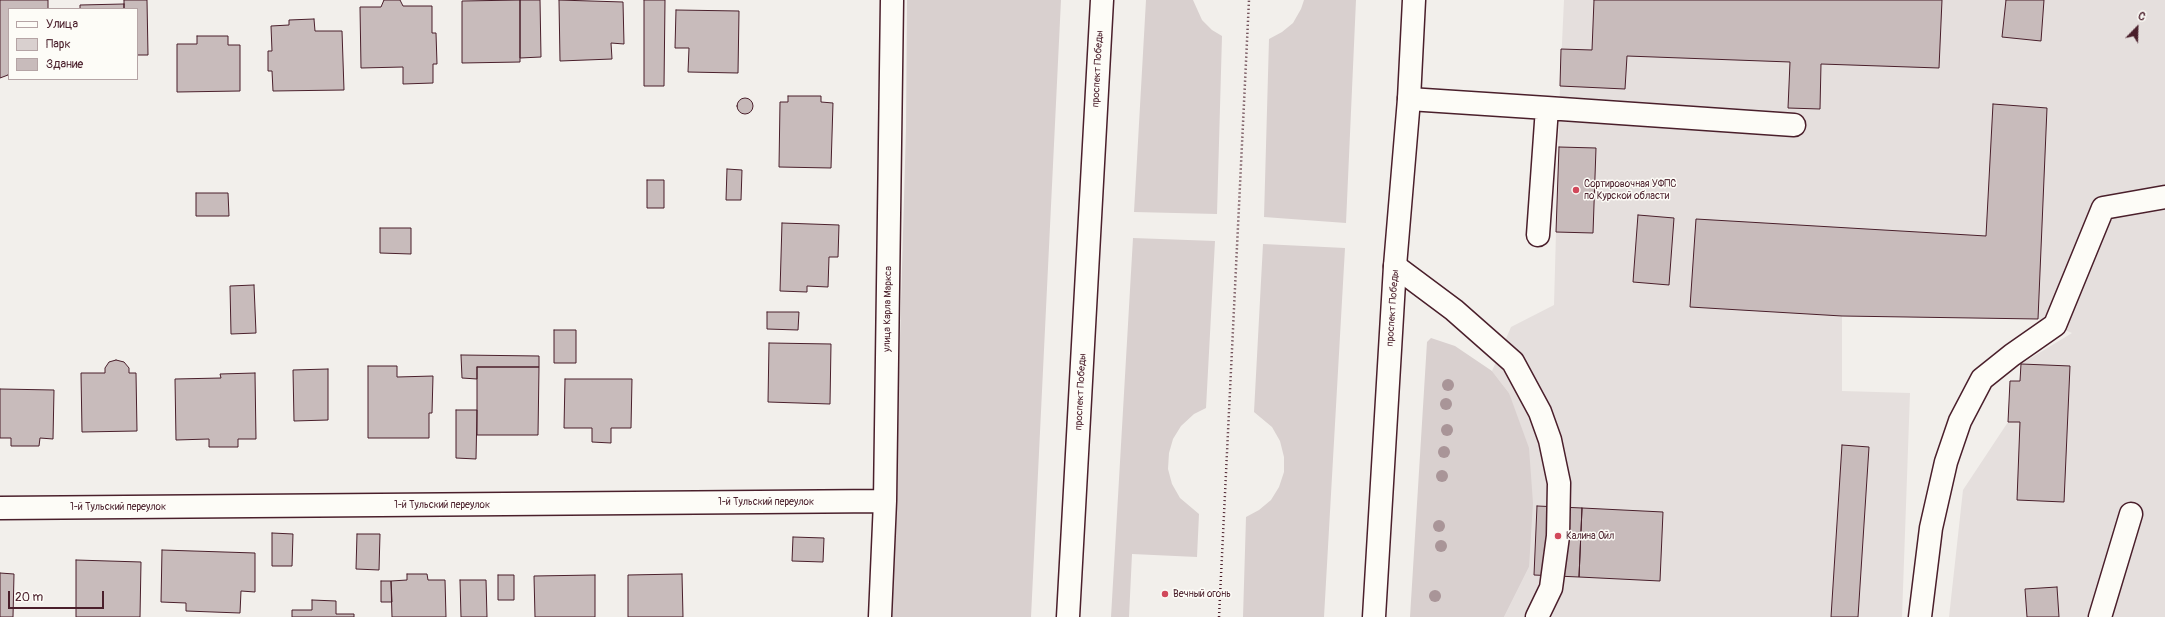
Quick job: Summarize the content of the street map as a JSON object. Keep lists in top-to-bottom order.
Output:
{
  "streets": {
    "street": ["проспект Победы", "улица Карла Маркса", "1-й Тульский переулок"]
  },
  "crossings": [
    ["улица Карла Маркса", "1-й Тульский переулок"]
  ],
  "places": ["Сортировочная УФПС по Курской области", "Калина Ойл", "Вечный огонь"],
  "legend": ["Улица", "Парк", "Здание"],
  "scale_bar": "20 m",
  "north": "top right"
}
